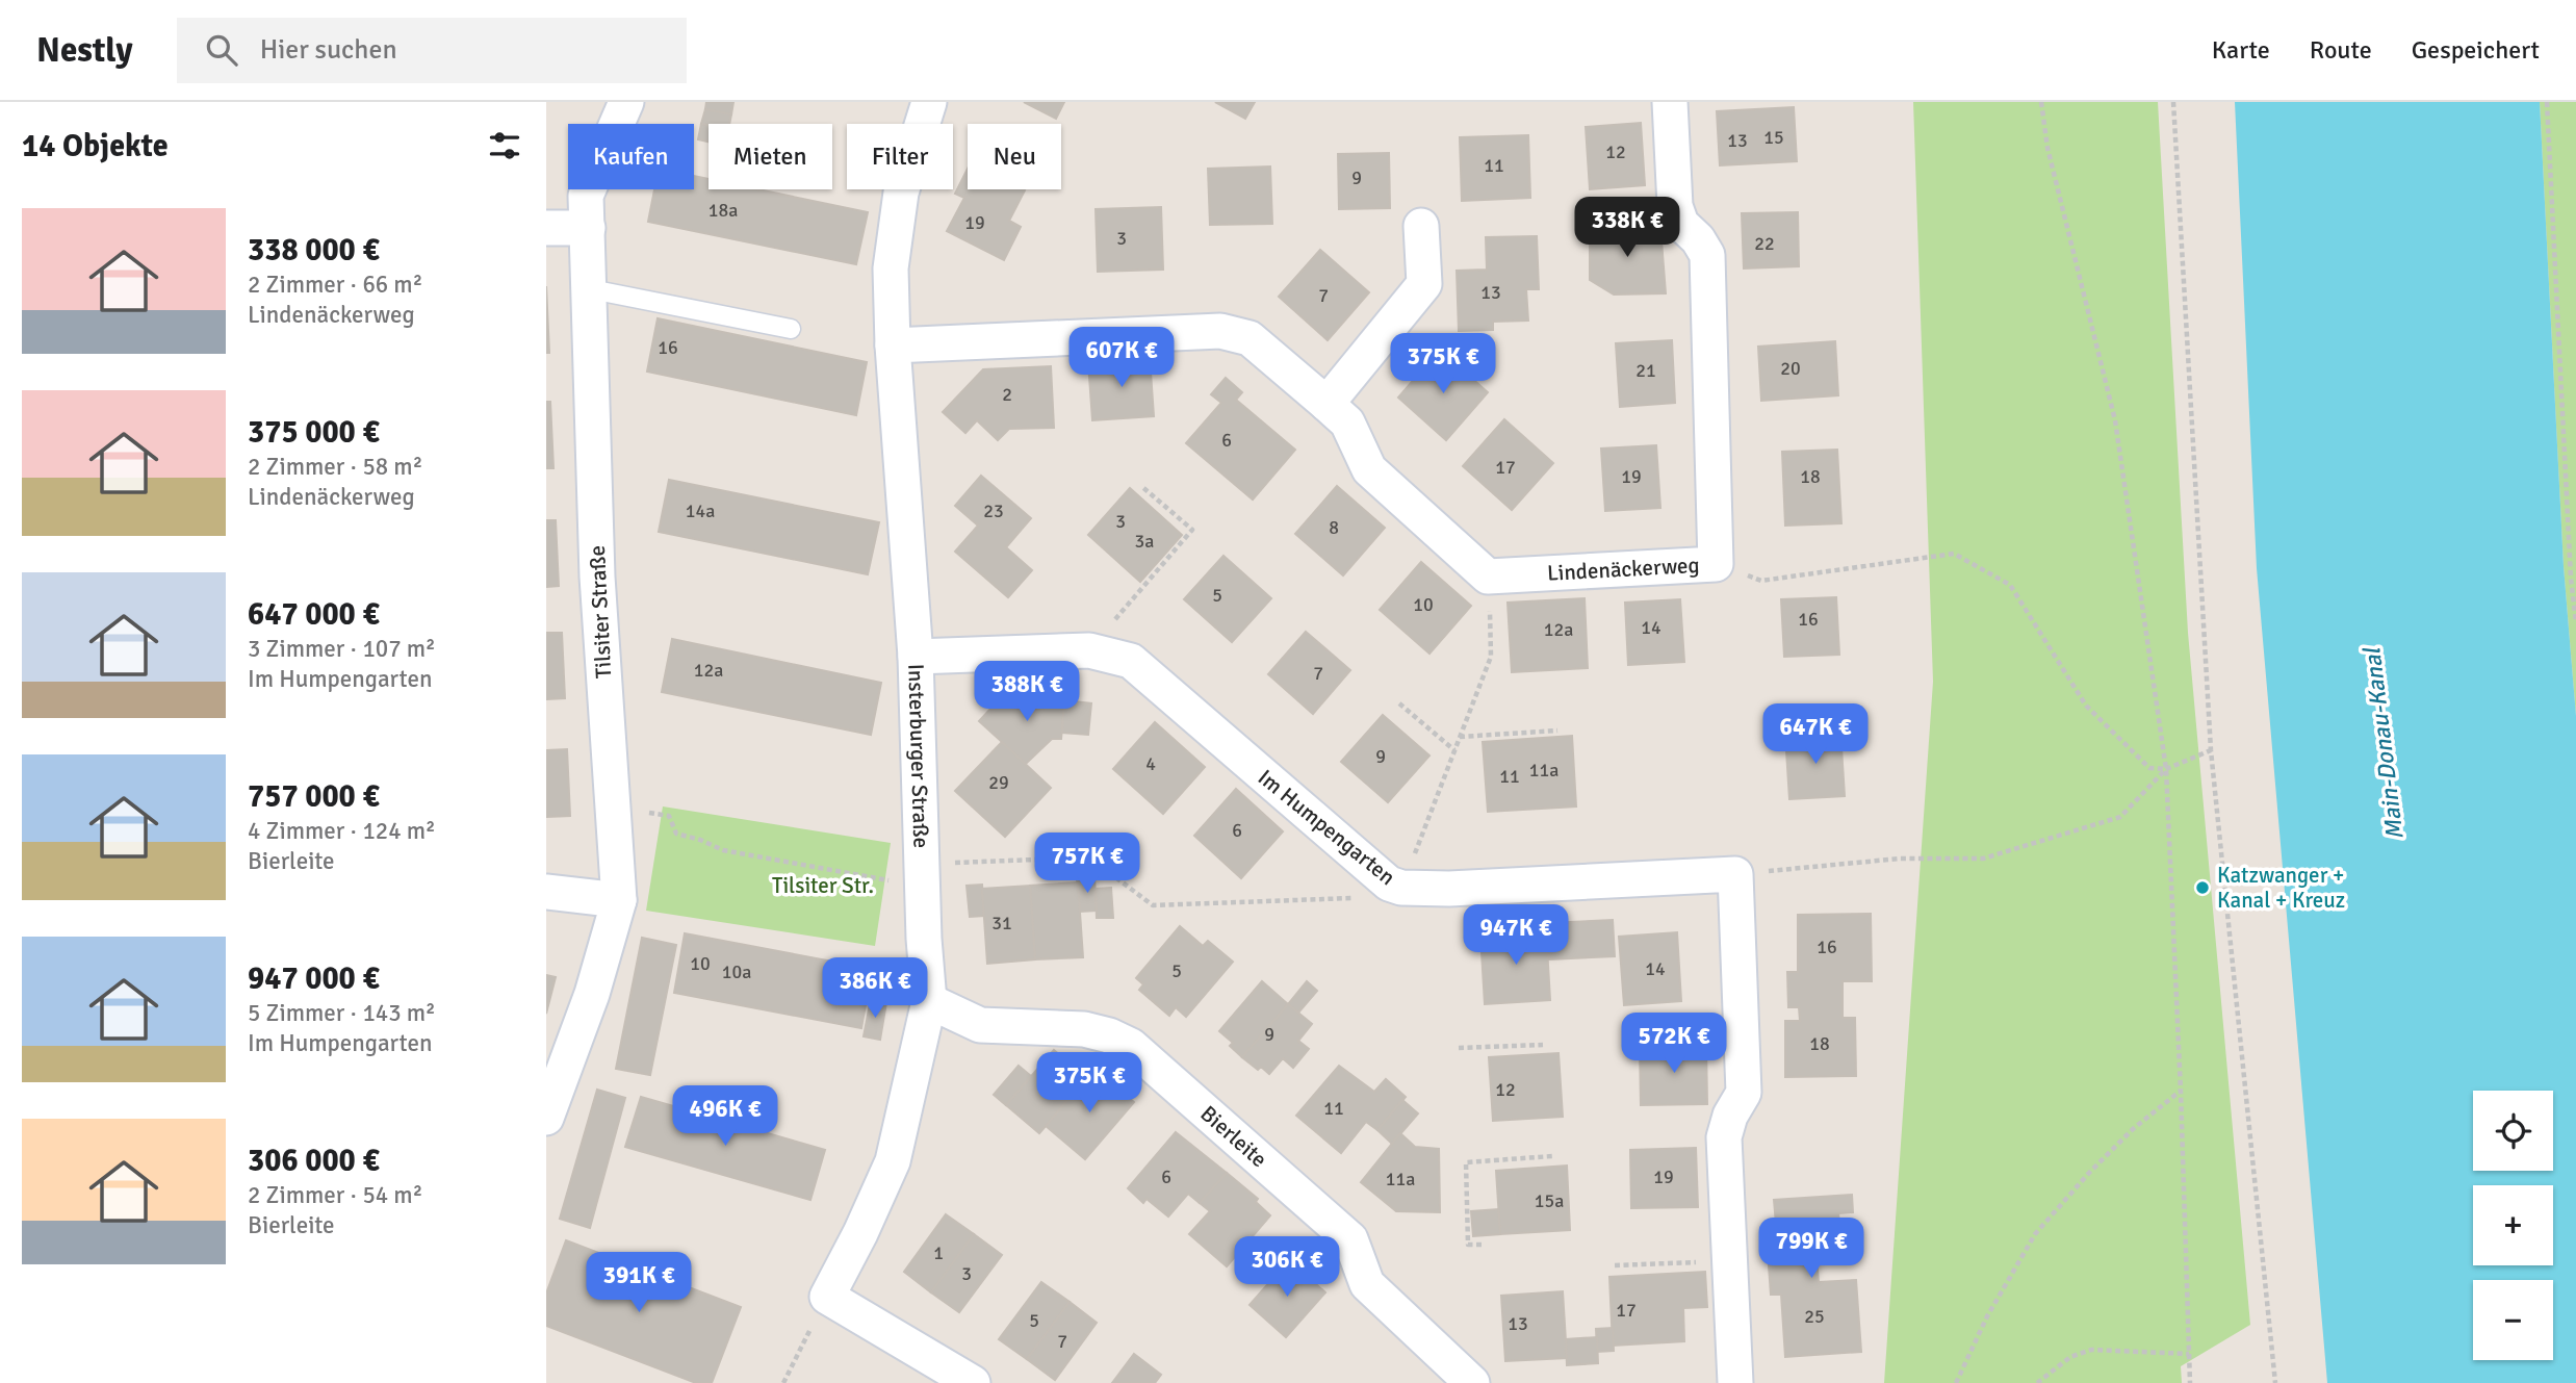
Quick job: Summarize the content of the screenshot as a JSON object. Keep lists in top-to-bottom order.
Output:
{
  "streets": {
    "street": [
      "Lindenäckerweg",
      "Tilsiter Straße",
      "Insterburger Straße",
      "Im Humpengarten",
      "Bierleite"
    ]
  },
  "crossings": [
    ["Insterburger Straße", "Im Humpengarten"],
    ["Insterburger Straße", "Bierleite"]
  ],
  "water": ["Main-Donau-Kanal"],
  "parks": ["Tilsiter Str."],
  "places": ["Katzwanger + Kanal + Kreuz"],
  "house_numbers": [
    "15",
    "13",
    "12",
    "11",
    "9",
    "18a",
    "19",
    "3",
    "22",
    "13",
    "7",
    "16",
    "20",
    "21",
    "2",
    "6",
    "17",
    "19",
    "18",
    "14a",
    "23",
    "3",
    "8",
    "3a",
    "5",
    "10",
    "16",
    "14",
    "12a",
    "12a",
    "7",
    "9",
    "4",
    "11a",
    "11",
    "29",
    "6",
    "31",
    "16",
    "10",
    "14",
    "5",
    "10a",
    "9",
    "18",
    "12",
    "11",
    "6",
    "19",
    "11a",
    "15a",
    "1",
    "3",
    "17",
    "25",
    "5",
    "13",
    "7"
  ],
  "page": {
    "header": "Nestly",
    "search": "Hier suchen",
    "nav": ["Karte", "Route", "Gespeichert"],
    "heading": "14 Objekte",
    "chip": [
      "Kaufen",
      "Mieten",
      "Filter",
      "Neu"
    ],
    "list": [
      {
        "name": "338 000 €",
        "note": "2 Zimmer · 66 m² · Lindenäckerweg"
      },
      {
        "name": "375 000 €",
        "note": "2 Zimmer · 58 m² · Lindenäckerweg"
      },
      {
        "name": "647 000 €",
        "note": "3 Zimmer · 107 m² · Im Humpengarten"
      },
      {
        "name": "757 000 €",
        "note": "4 Zimmer · 124 m² · Bierleite"
      },
      {
        "name": "947 000 €",
        "note": "5 Zimmer · 143 m² · Im Humpengarten"
      },
      {
        "name": "306 000 €",
        "note": "2 Zimmer · 54 m² · Bierleite"
      }
    ],
    "price": [
      "338K €",
      "607K €",
      "375K €",
      "388K €",
      "647K €",
      "757K €",
      "947K €",
      "386K €",
      "572K €",
      "375K €",
      "496K €",
      "799K €",
      "306K €",
      "391K €"
    ],
    "map_buttons": ["+", "−"]
  }
}
